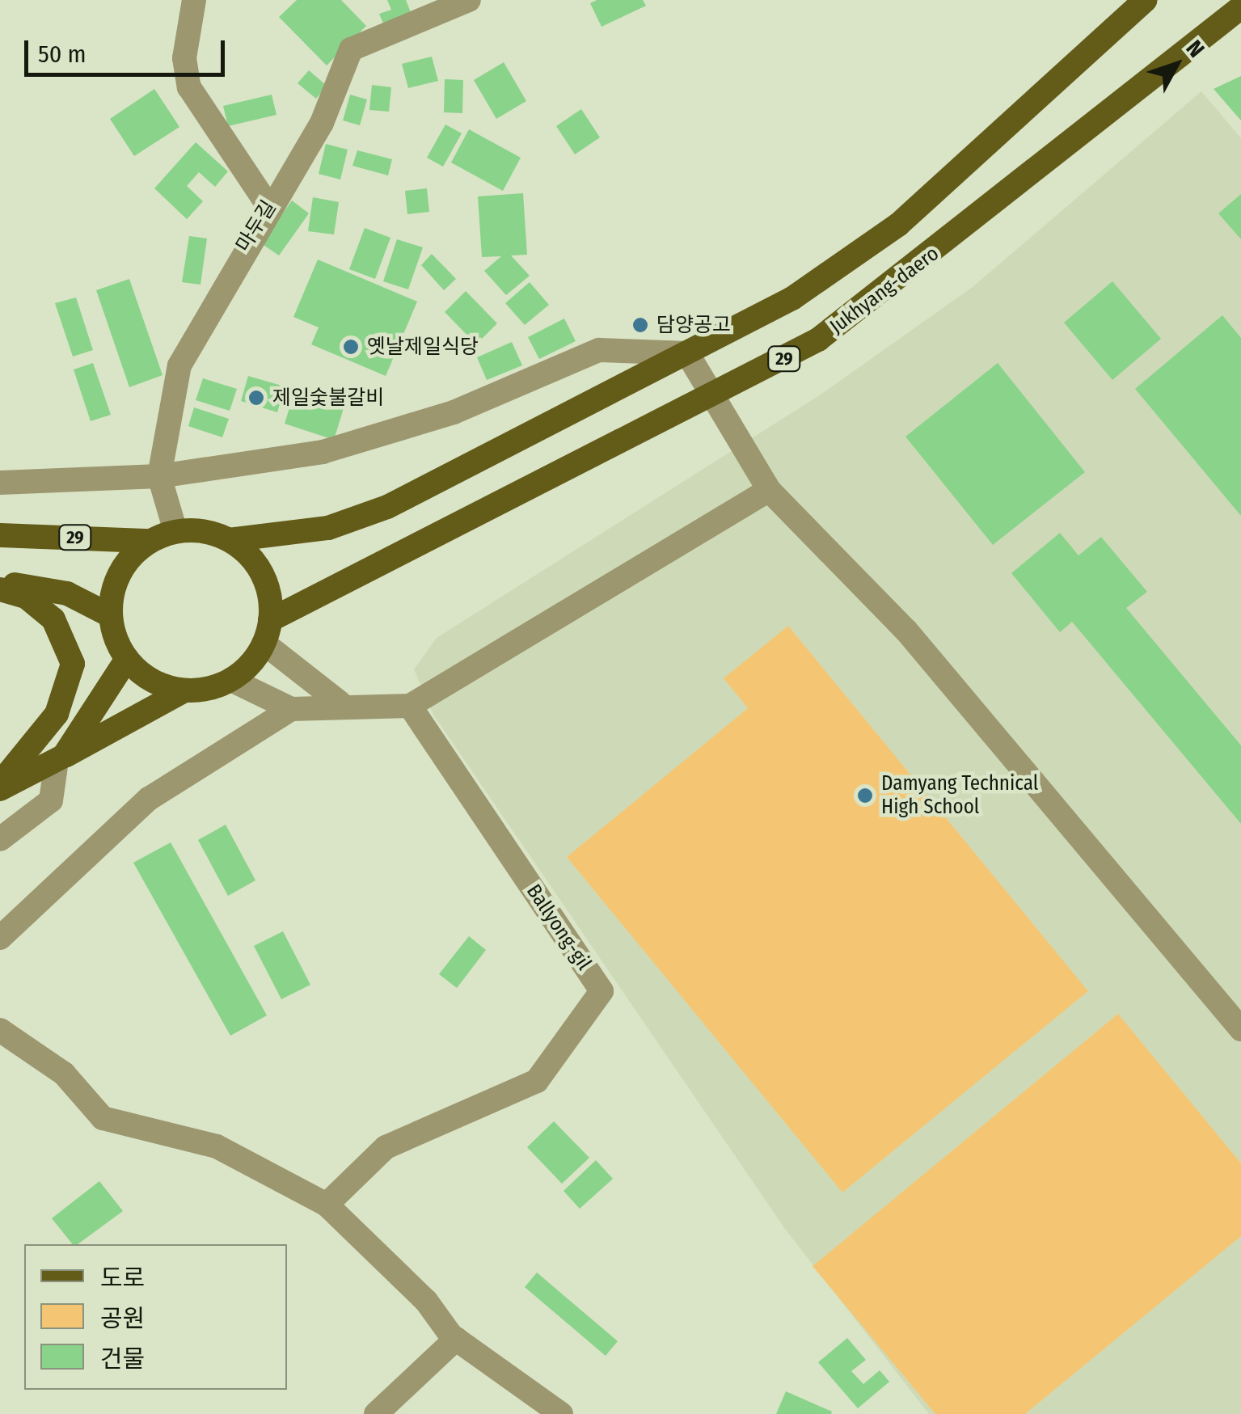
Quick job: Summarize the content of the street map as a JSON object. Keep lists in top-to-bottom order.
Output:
{
  "streets": {
    "main road": ["Jukhyang-daero", "29"],
    "street": ["마두길", "Ballyong-gil"]
  },
  "crossings": [
    ["마두길", "Jukhyang-daero"],
    ["마두길", "29"],
    ["Jukhyang-daero", "29"]
  ],
  "places": [
    "담양공고",
    "옛날제일식당",
    "제일숯불갈비",
    "Damyang Technical High School"
  ],
  "legend": ["도로", "공원", "건물"],
  "scale_bar": "50 m",
  "north": "top right"
}
